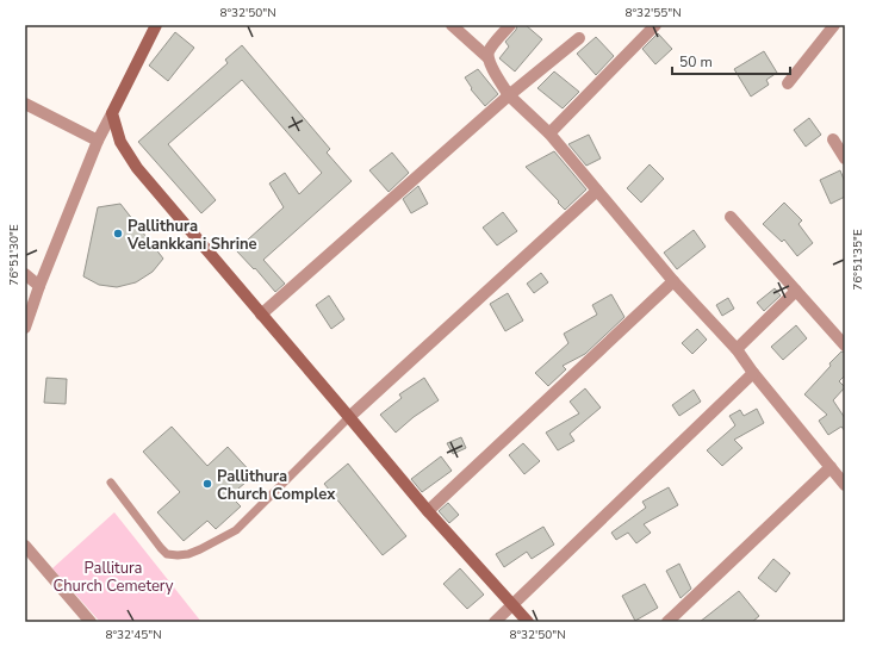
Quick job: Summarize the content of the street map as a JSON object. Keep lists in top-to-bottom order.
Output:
{
  "parks": ["Pallitura Church Cemetery"],
  "places": ["Pallithura Velankkani Shrine", "Pallithura Church Complex"],
  "scale_bar": "50 m",
  "coordinates": [
    "8°32'50\"N",
    "8°32'55\"N",
    "76°51'30\"E",
    "76°51'35\"E",
    "8°32'45\"N"
  ]
}
